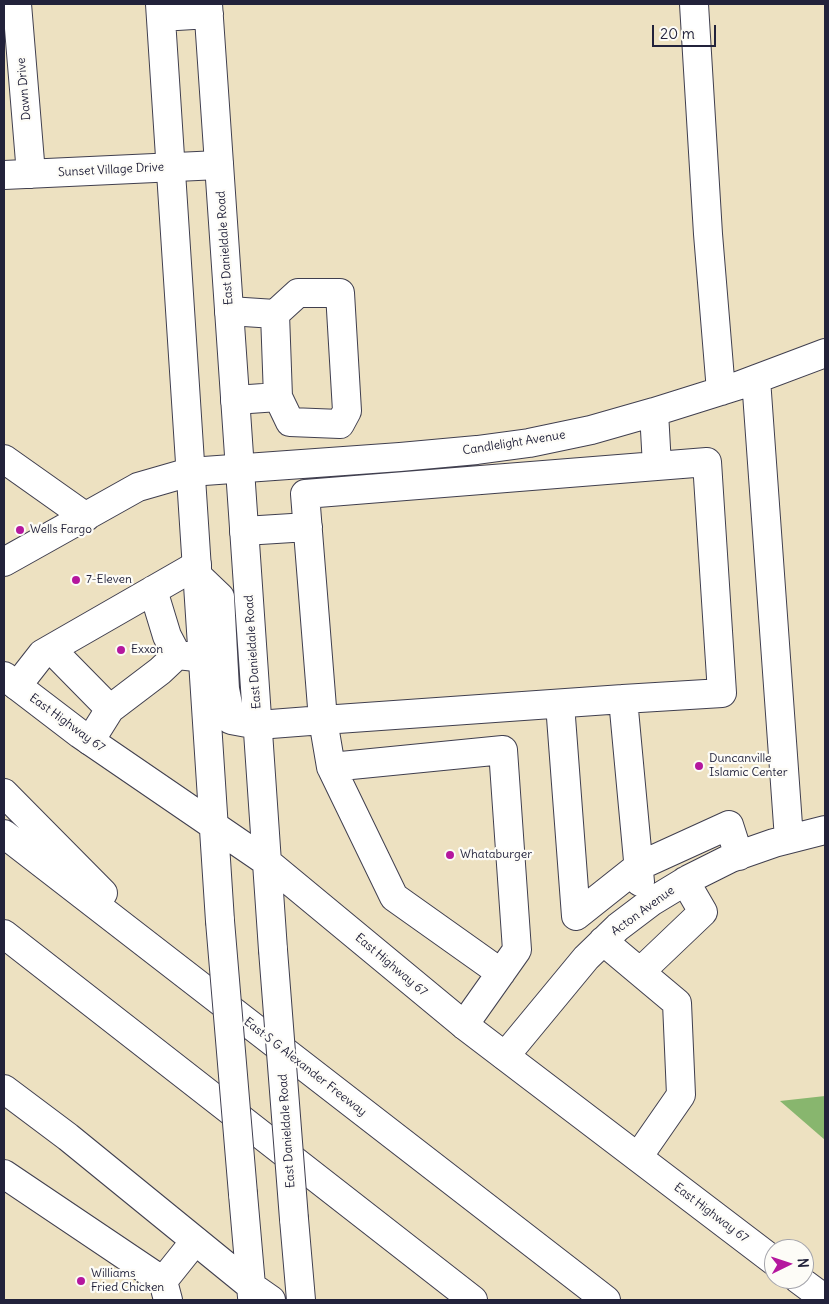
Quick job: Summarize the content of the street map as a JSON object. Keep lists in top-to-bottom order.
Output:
{
  "streets": {
    "main road": [
      "Dawn Drive",
      "Sunset Village Drive",
      "East Danieldale Road",
      "Candlelight Avenue",
      "East Highway 67",
      "Acton Avenue",
      "East S G Alexander Freeway"
    ]
  },
  "crossings": [
    ["Dawn Drive", "Sunset Village Drive"],
    ["Sunset Village Drive", "East Danieldale Road"],
    ["East Danieldale Road", "Candlelight Avenue"],
    ["East Danieldale Road", "East Highway 67"],
    ["East Highway 67", "Acton Avenue"]
  ],
  "places": [
    "Wells Fargo",
    "7-Eleven",
    "Exxon",
    "Duncanville Islamic Center",
    "Whataburger",
    "Williams Fried Chicken"
  ],
  "scale_bar": "20 m",
  "north": "right"
}
